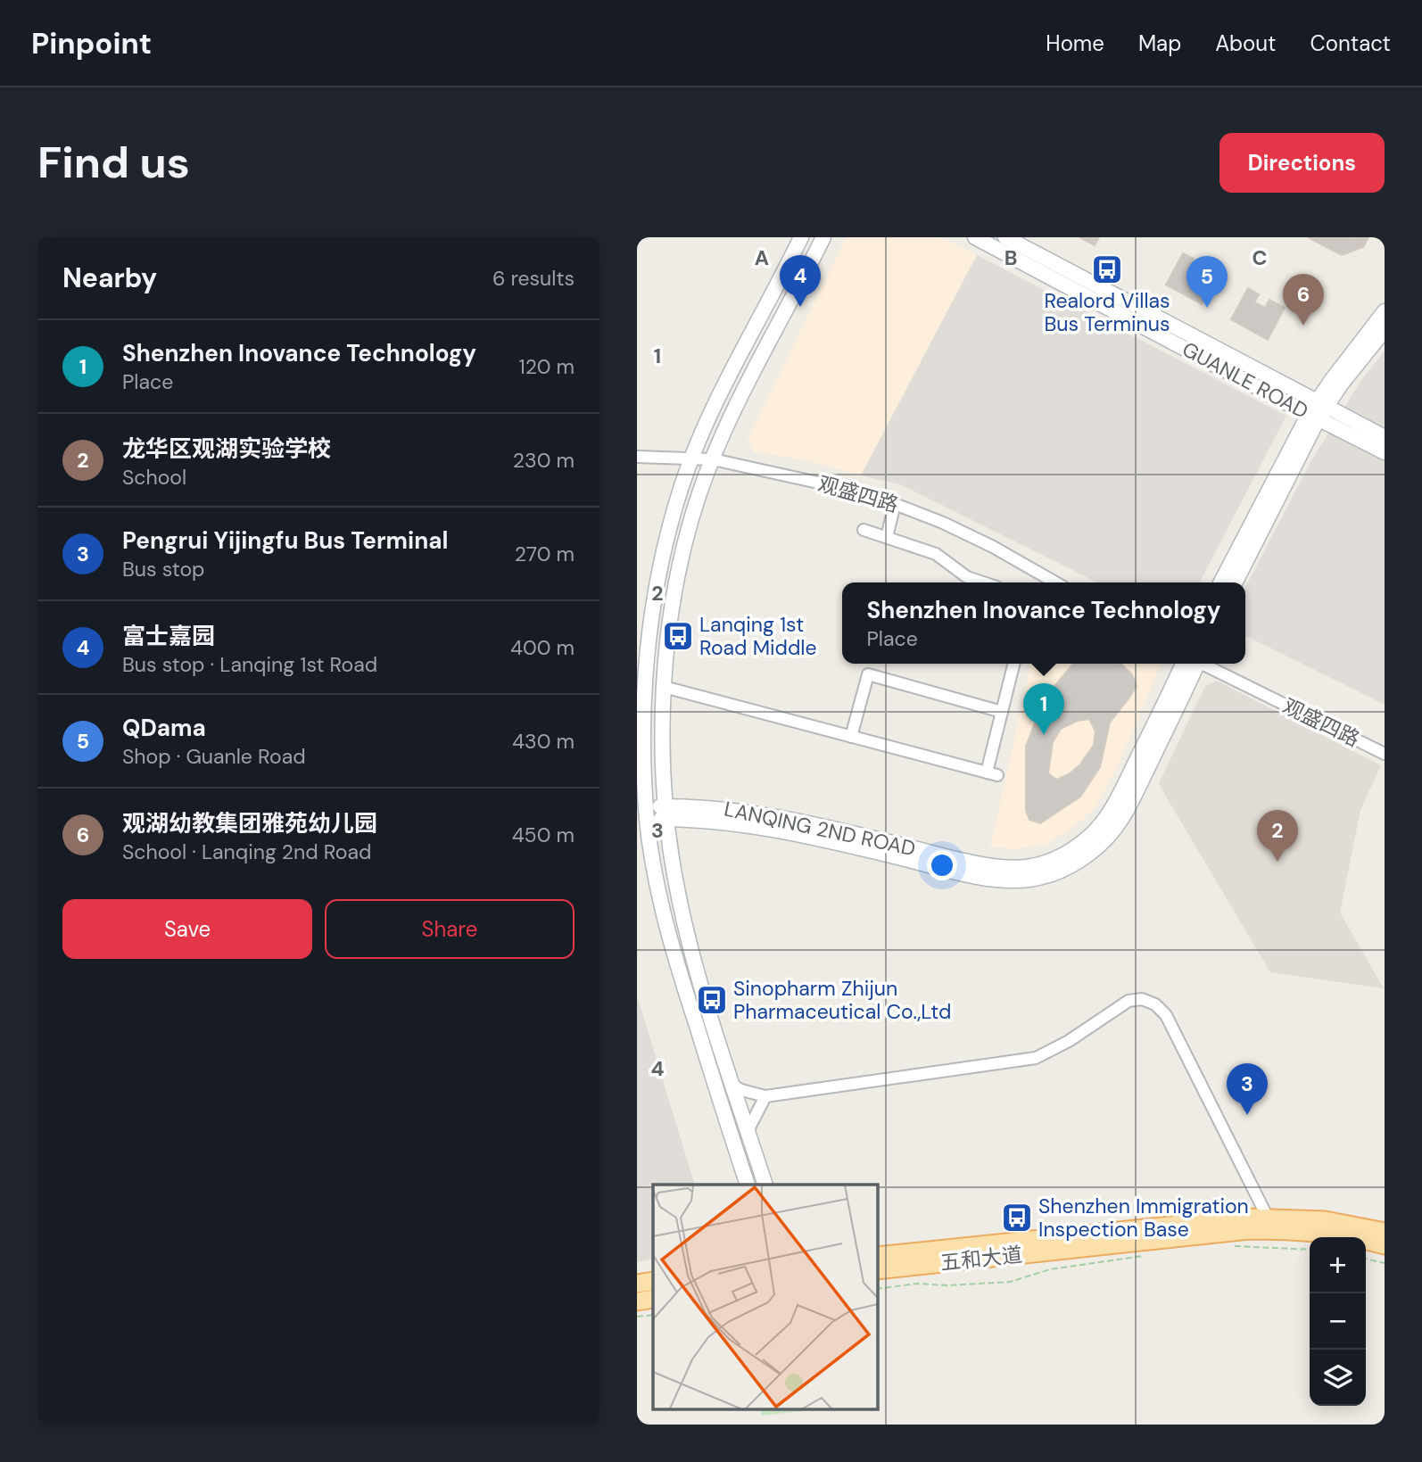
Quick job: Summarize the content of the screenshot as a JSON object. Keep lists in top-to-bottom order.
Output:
{
  "streets": {
    "main road": ["五和大道"],
    "street": ["GUANLE ROAD", "观盛四路", "LANQING 2ND ROAD"]
  },
  "places": {
    "bus stop": [
      "Realord Villas Bus Terminus",
      "Lanqing 1st Road Middle",
      "Sinopharm Zhijun Pharmaceutical Co.,Ltd",
      "Shenzhen Immigration Inspection Base"
    ]
  },
  "page": {
    "header": "Pinpoint",
    "nav": [
      "Home",
      "Map",
      "About",
      "Contact"
    ],
    "buttons": [
      "Directions",
      ["Save", "Share"]
    ],
    "title": "Find us",
    "heading": ["Nearby", "6 results"],
    "pins": [
      "4",
      "5",
      "6",
      "1",
      "2",
      "3"
    ],
    "list": [
      {
        "mark": "1",
        "name": "Shenzhen Inovance Technology",
        "note": "Place",
        "value": "120 m"
      },
      {
        "mark": "2",
        "name": "龙华区观湖实验学校",
        "note": "School",
        "value": "230 m"
      },
      {
        "mark": "3",
        "name": "Pengrui Yijingfu Bus Terminal",
        "note": "Bus stop",
        "value": "270 m"
      },
      {
        "mark": "4",
        "name": "富士嘉园",
        "note": "Bus stop · Lanqing 1st Road",
        "value": "400 m"
      },
      {
        "mark": "5",
        "name": "QDama",
        "note": "Shop · Guanle Road",
        "value": "430 m"
      },
      {
        "mark": "6",
        "name": "观湖幼教集团雅苑幼儿园",
        "note": "School · Lanqing 2nd Road",
        "value": "450 m"
      }
    ],
    "popup": ["Shenzhen Inovance Technology", "Place"],
    "map_buttons": ["+", "−"]
  },
  "grid": {
    "columns": ["A", "B", "C"],
    "rows": [
      "1",
      "2",
      "3",
      "4"
    ]
  }
}
